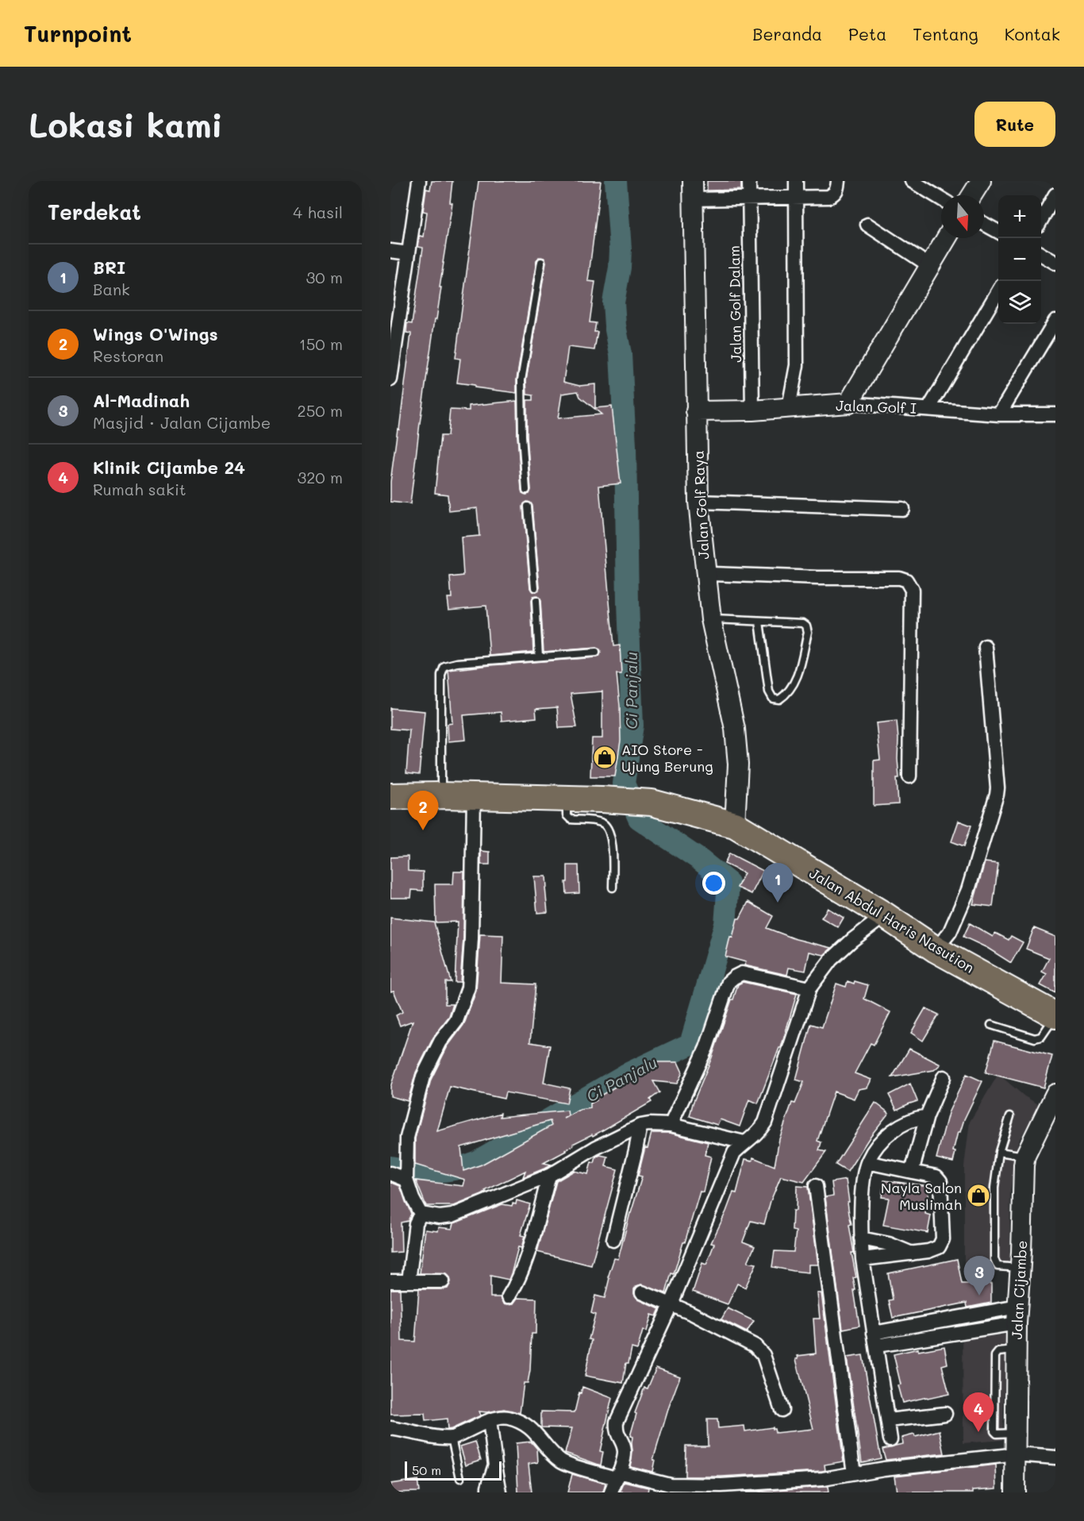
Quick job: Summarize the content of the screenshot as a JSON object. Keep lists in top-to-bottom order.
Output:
{
  "streets": {
    "highway": ["Jalan Abdul Haris Nasution"],
    "street": [
      "Jalan Golf Dalam",
      "Jalan Golf I",
      "Jalan Golf Raya",
      "Jalan Cijambe"
    ]
  },
  "crossings": [
    ["Jalan Golf Dalam", "Jalan Golf I"],
    ["Jalan Golf I", "Jalan Golf Raya"],
    ["Jalan Golf Raya", "Jalan Abdul Haris Nasution"]
  ],
  "water": ["Ci Panjalu"],
  "places": {
    "shop": ["AIO Store - Ujung Berung", "Nayla Salon Muslimah"]
  },
  "scale_bar": "50 m",
  "north": "bottom",
  "page": {
    "header": "Turnpoint",
    "nav": [
      "Beranda",
      "Peta",
      "Tentang",
      "Kontak"
    ],
    "buttons": "Rute",
    "title": "Lokasi kami",
    "heading": ["Terdekat", "4 hasil"],
    "map_buttons": ["+", "−"],
    "list": [
      {
        "mark": "1",
        "name": "BRI",
        "note": "Bank",
        "value": "30 m"
      },
      {
        "mark": "2",
        "name": "Wings O'Wings",
        "note": "Restoran",
        "value": "150 m"
      },
      {
        "mark": "3",
        "name": "Al-Madinah",
        "note": "Masjid · Jalan Cijambe",
        "value": "250 m"
      },
      {
        "mark": "4",
        "name": "Klinik Cijambe 24",
        "note": "Rumah sakit",
        "value": "320 m"
      }
    ],
    "pins": [
      "2",
      "1",
      "3",
      "4"
    ],
    "scale": "50 m"
  }
}
